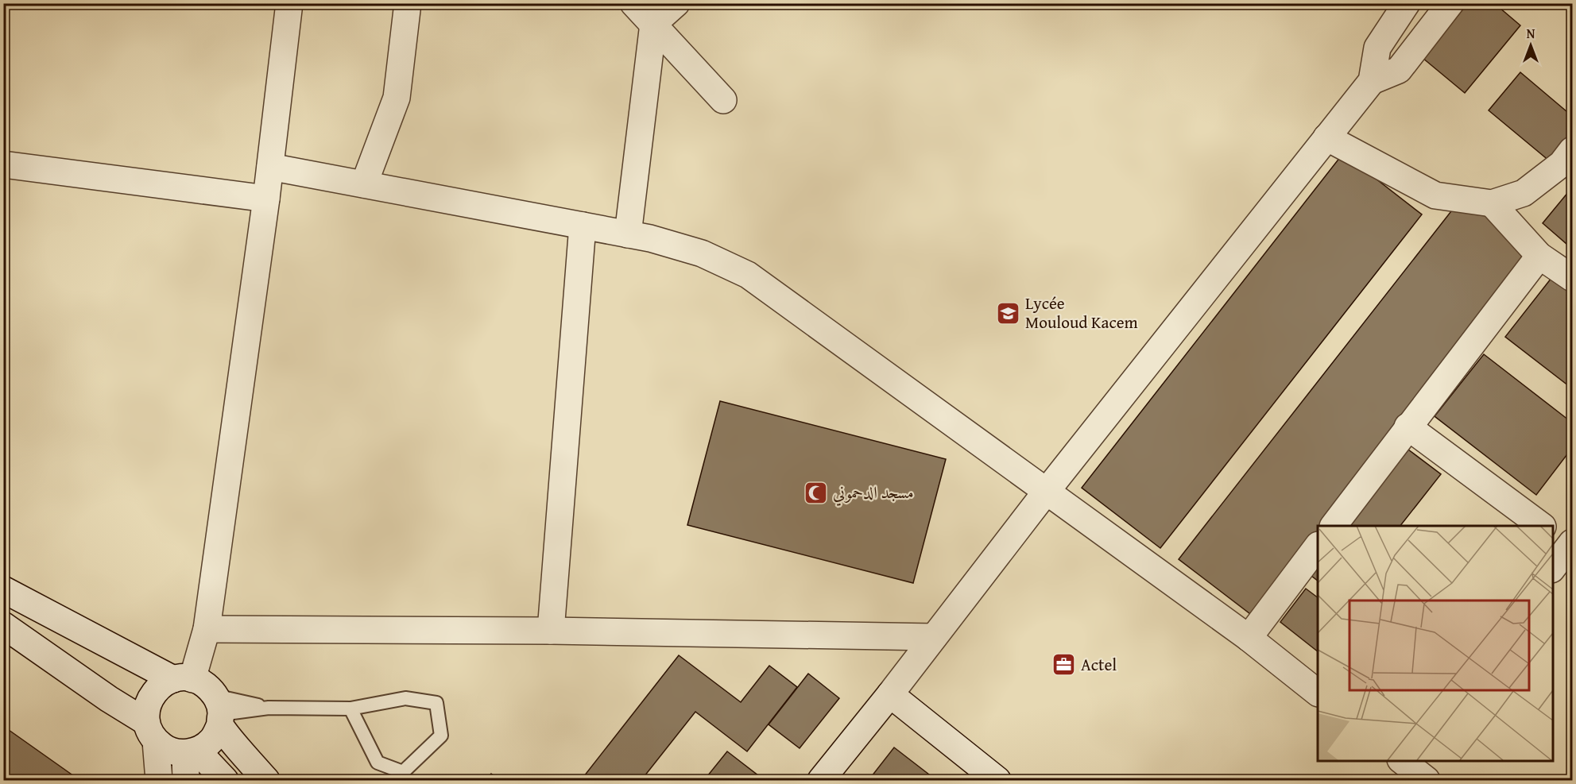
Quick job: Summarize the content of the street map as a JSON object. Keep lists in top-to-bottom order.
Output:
{
  "places": {
    "school or university": ["Lycée Mouloud Kacem"],
    "mosque": ["مسجد الدحموني"],
    "office": ["Actel"]
  },
  "north": "top"
}
